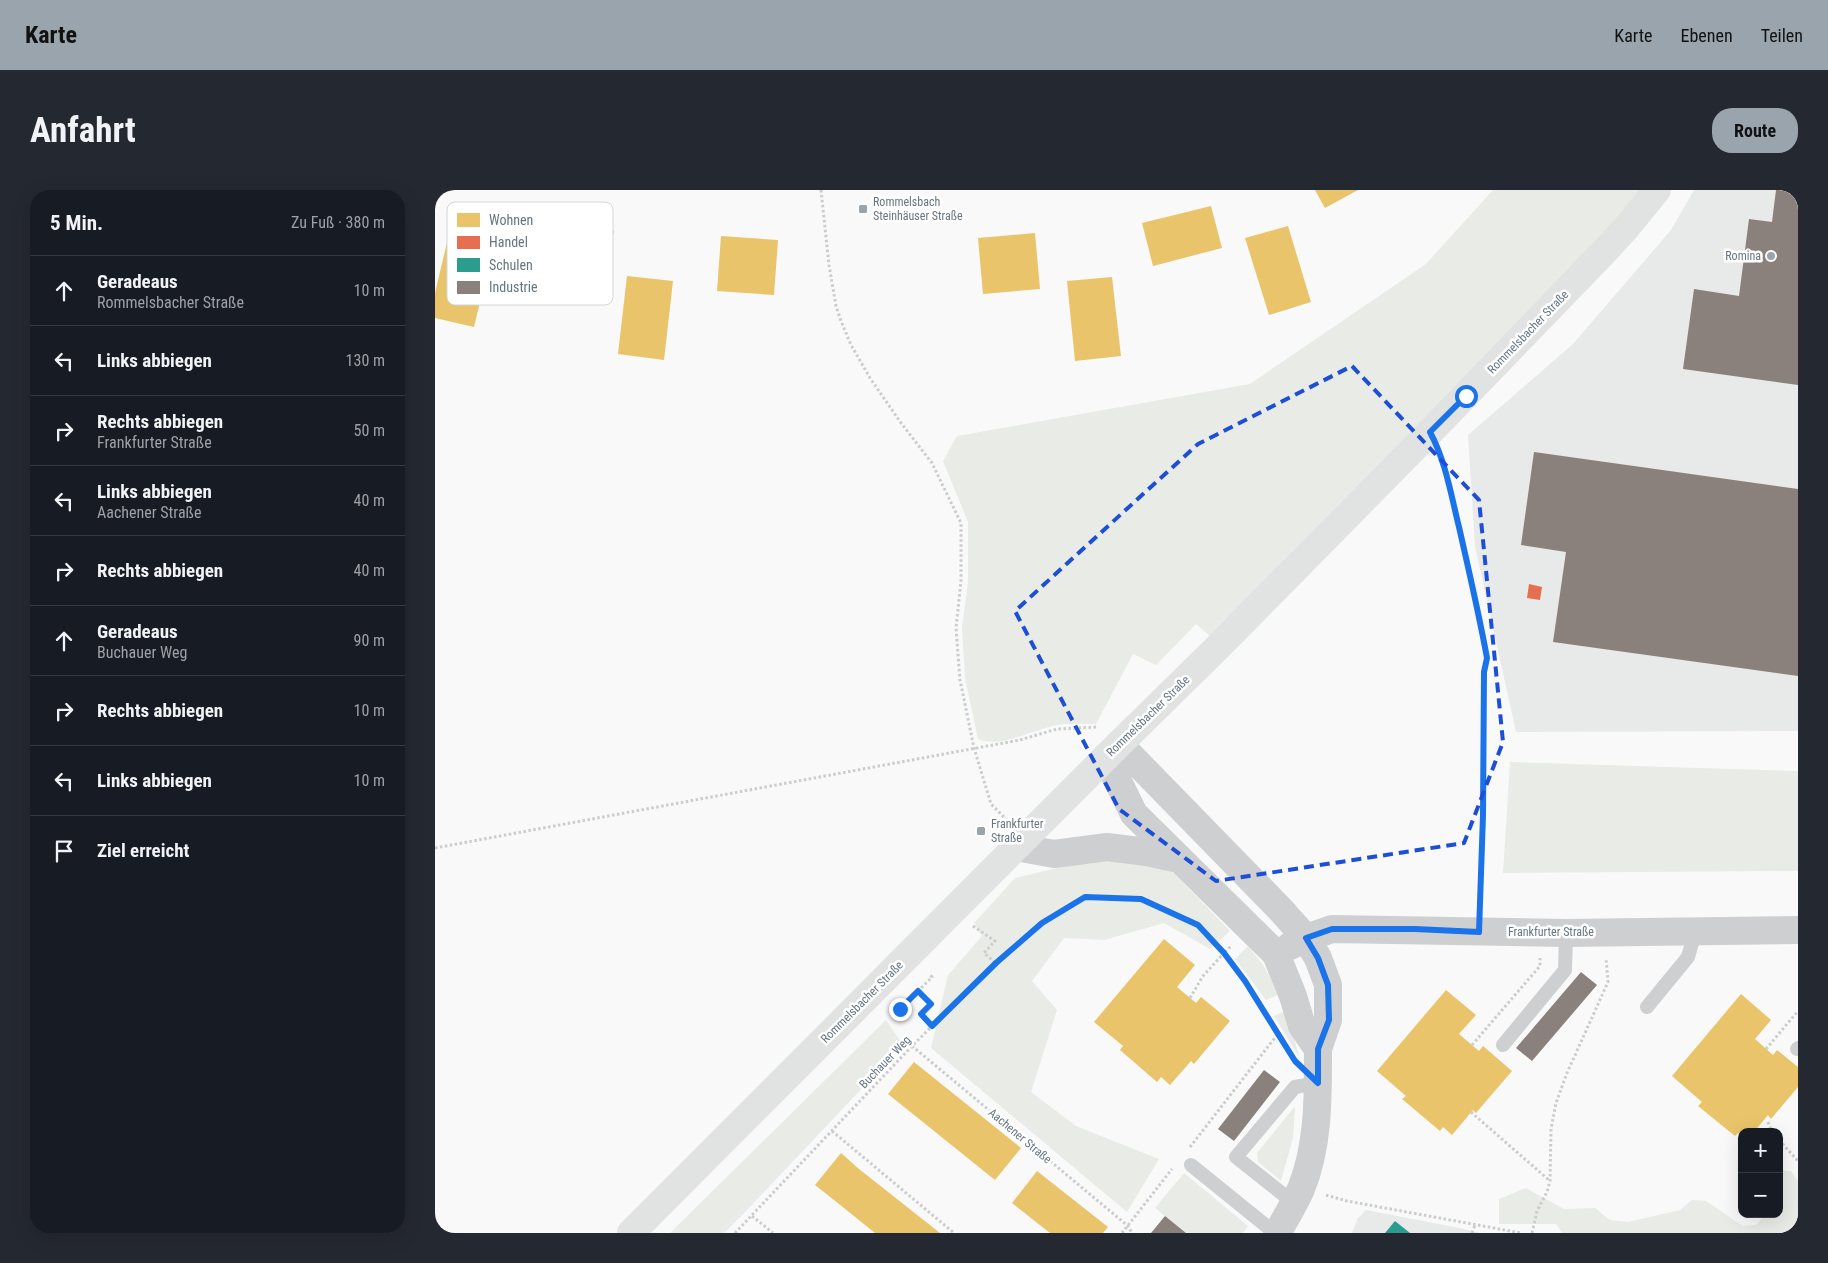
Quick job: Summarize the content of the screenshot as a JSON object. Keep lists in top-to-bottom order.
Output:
{
  "streets": {
    "main road": ["Rommelsbacher Straße"],
    "street": ["Frankfurter Straße"],
    "path": ["Buchauer Weg", "Aachener Straße"]
  },
  "crossings": [
    ["Buchauer Weg", "Aachener Straße"]
  ],
  "places": {
    "transit": ["Rommelsbach Steinhäuser Straße", "Frankfurter Straße"],
    "other": ["Romina"]
  },
  "legend": [
    "Wohnen",
    "Handel",
    "Schulen",
    "Industrie"
  ],
  "page": {
    "header": "Karte",
    "nav": ["Karte", "Ebenen", "Teilen"],
    "buttons": "Route",
    "title": "Anfahrt",
    "heading": ["5 Min.", "Zu Fuß · 380 m"],
    "list": [
      ["Geradeaus", "Rommelsbacher Straße", "10 m"],
      ["Links abbiegen", "130 m"],
      ["Rechts abbiegen", "Frankfurter Straße", "50 m"],
      ["Links abbiegen", "Aachener Straße", "40 m"],
      ["Rechts abbiegen", "40 m"],
      ["Geradeaus", "Buchauer Weg", "90 m"],
      ["Rechts abbiegen", "10 m"],
      ["Links abbiegen", "10 m"],
      "Ziel erreicht"
    ],
    "map_buttons": ["+", "−"]
  }
}
